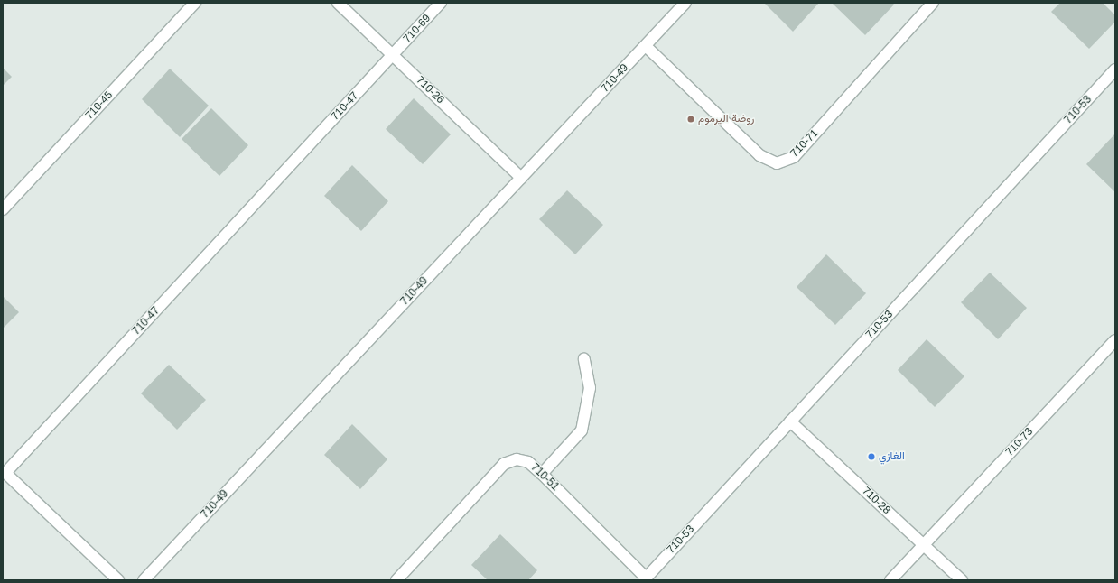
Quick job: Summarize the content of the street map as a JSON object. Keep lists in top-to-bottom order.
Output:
{
  "streets": {
    "street": [
      "710-69",
      "710-49",
      "710-26",
      "710-45",
      "710-47",
      "710-53",
      "710-71",
      "710-73",
      "710-51",
      "710-28"
    ]
  },
  "crossings": [
    ["710-69", "710-26"],
    ["710-69", "710-47"],
    ["710-49", "710-26"],
    ["710-49", "710-71"],
    ["710-26", "710-47"],
    ["710-53", "710-51"],
    ["710-53", "710-28"],
    ["710-73", "710-28"]
  ],
  "places": ["روضة اليرموم", "الغازي"]
}
